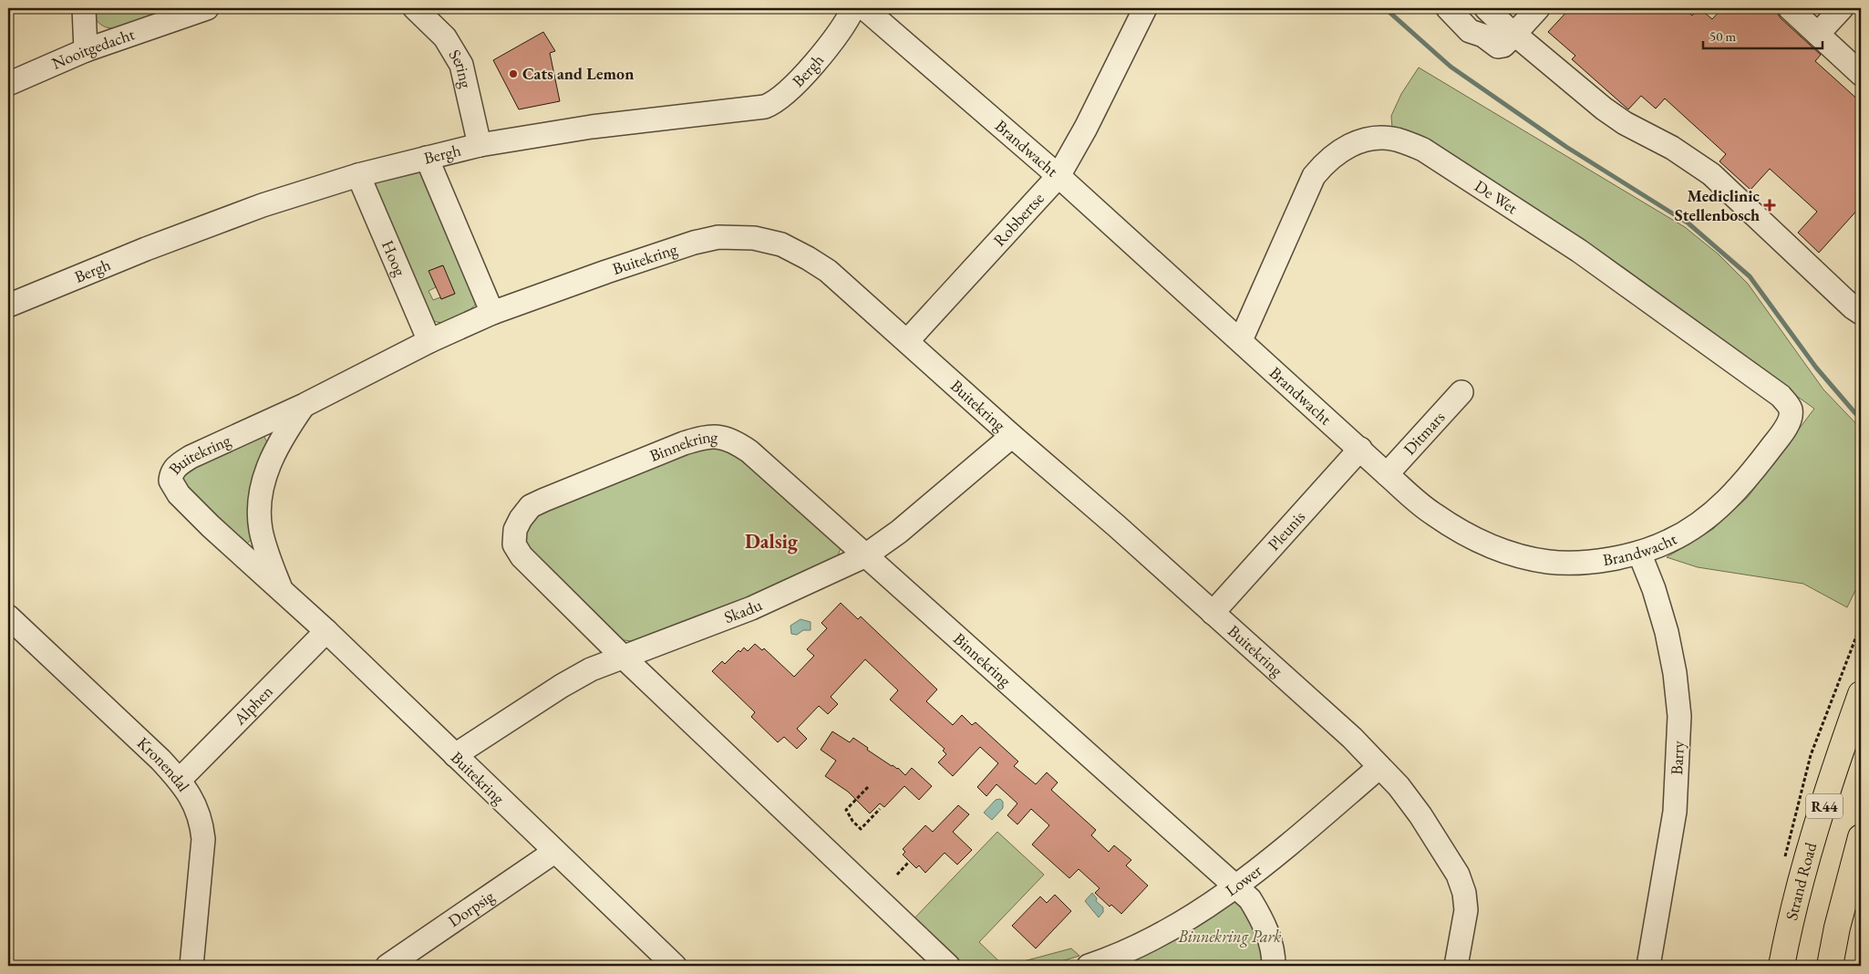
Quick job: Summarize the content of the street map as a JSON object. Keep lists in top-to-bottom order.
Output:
{
  "streets": {
    "main road": ["R44", "Strand Road"],
    "street": [
      "Nooitgedacht",
      "Sering",
      "Bergh",
      "Brandwacht",
      "De Wet",
      "Robbertse",
      "Hoog",
      "Buitekring",
      "Ditmars",
      "Binnekring",
      "Pleunis",
      "Skadu",
      "Alphen",
      "Barry",
      "Kronendal",
      "Lower",
      "Dorpsig"
    ]
  },
  "crossings": [
    ["Sering", "Bergh"],
    ["Bergh", "Hoog"],
    ["Brandwacht", "De Wet"],
    ["Brandwacht", "Robbertse"],
    ["Brandwacht", "Ditmars"],
    ["Brandwacht", "Pleunis"],
    ["Brandwacht", "Barry"],
    ["Robbertse", "Buitekring"],
    ["Hoog", "Buitekring"],
    ["Buitekring", "Pleunis"],
    ["Buitekring", "Skadu"],
    ["Buitekring", "Alphen"],
    ["Buitekring", "Lower"],
    ["Buitekring", "Dorpsig"],
    ["Binnekring", "Skadu"],
    ["Binnekring", "Lower"],
    ["Alphen", "Kronendal"]
  ],
  "districts": ["Dalsig"],
  "parks": ["Binnekring Park"],
  "places": {
    "other": ["Cats and Lemon"],
    "health": ["Mediclinic Stellenbosch"]
  },
  "scale_bar": "50 m"
}
